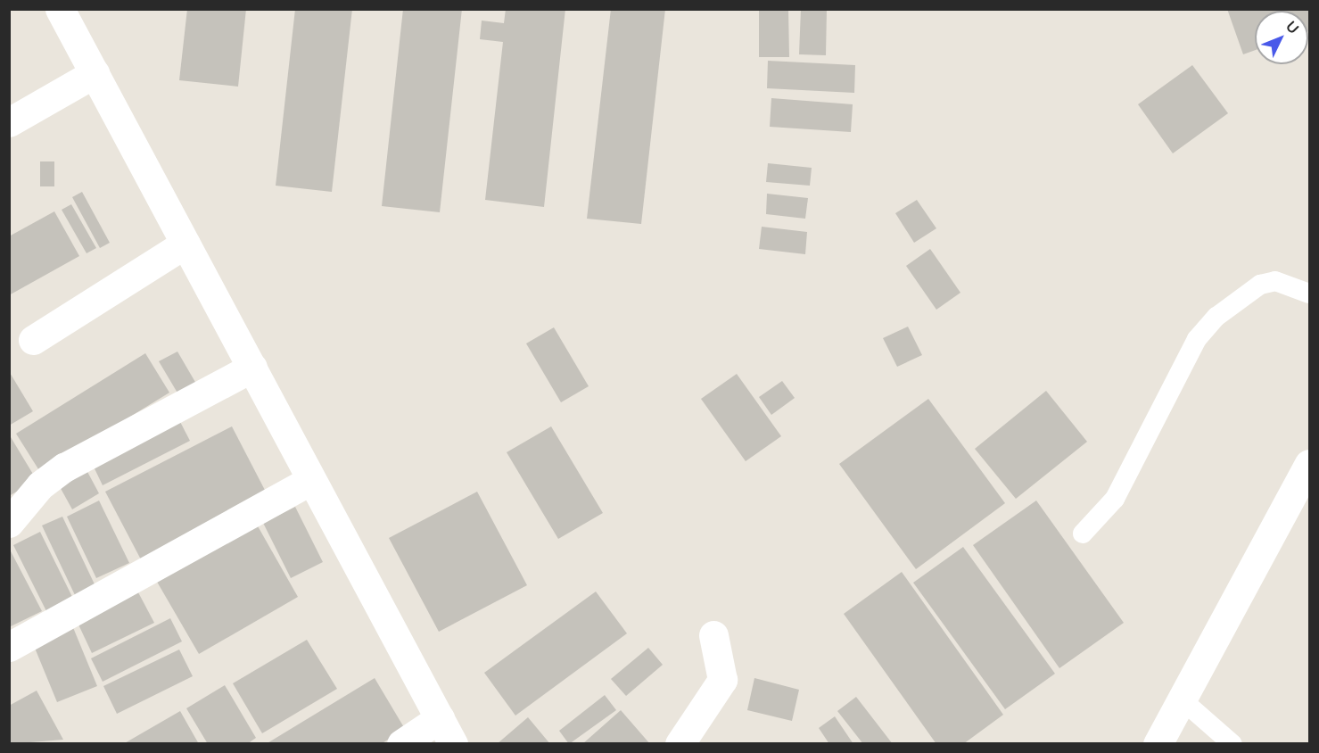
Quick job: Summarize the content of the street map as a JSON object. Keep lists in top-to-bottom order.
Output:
{
  "north": "top right"
}
